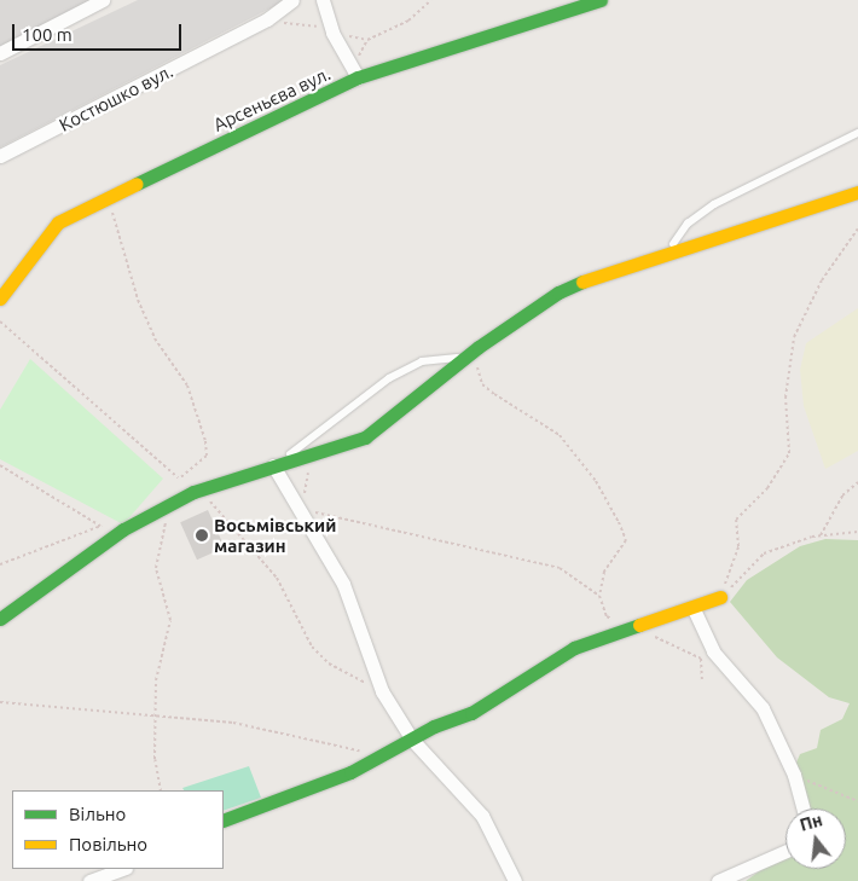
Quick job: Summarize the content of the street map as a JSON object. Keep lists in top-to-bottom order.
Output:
{
  "streets": {
    "street": ["Костюшко вул.", "Арсеньєва вул."]
  },
  "places": ["Восьмівський магазин"],
  "legend": ["Вільно", "Повільно"],
  "scale_bar": "100 m",
  "north": "top"
}
